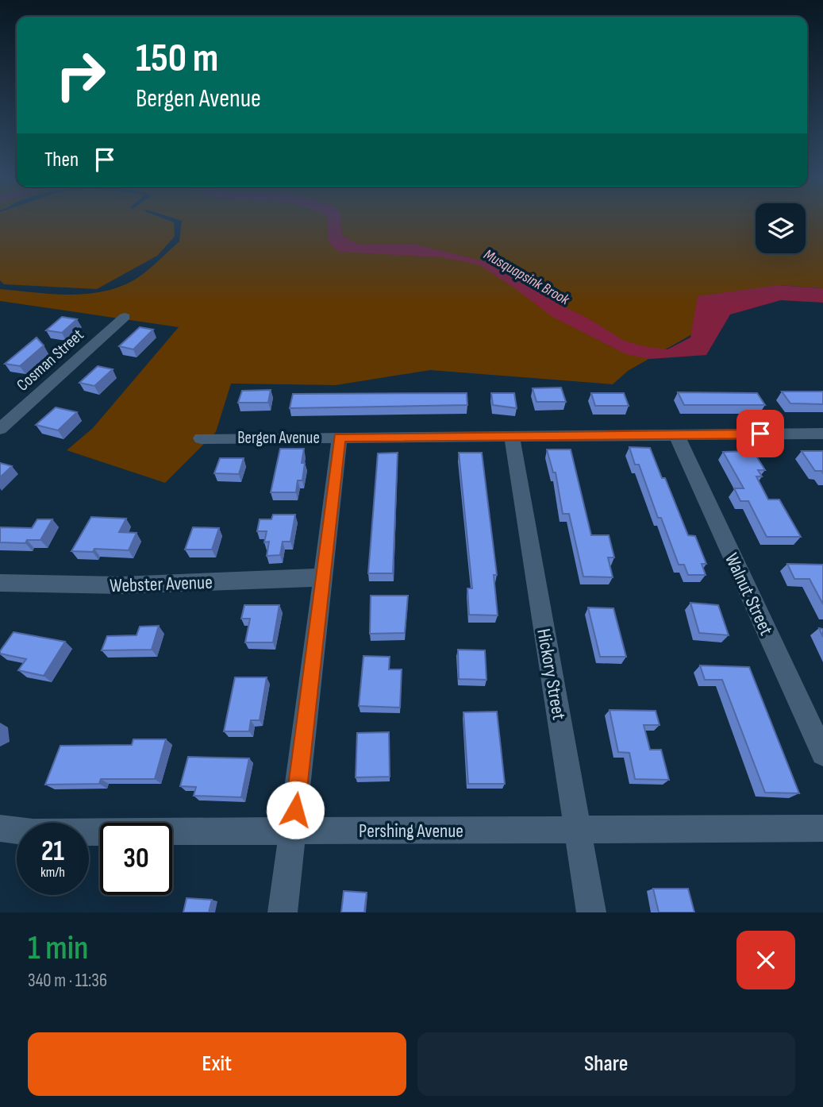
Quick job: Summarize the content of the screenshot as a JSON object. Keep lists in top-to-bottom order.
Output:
{
  "streets": {
    "street": [
      "Cosman Street",
      "Bergen Avenue",
      "Webster Avenue",
      "Walnut Street",
      "Hickory Street",
      "Pershing Avenue"
    ]
  },
  "crossings": [
    ["Bergen Avenue", "Walnut Street"],
    ["Bergen Avenue", "Hickory Street"],
    ["Hickory Street", "Pershing Avenue"]
  ],
  "water": ["Musquapsink Brook"],
  "page": {
    "turn": ["150 m", "Bergen Avenue"],
    "then": "Then",
    "speed": "21 km/h",
    "limit": "30",
    "heading": ["1 min", "340 m · 11:36"],
    "buttons": ["Exit", "Share"]
  }
}
